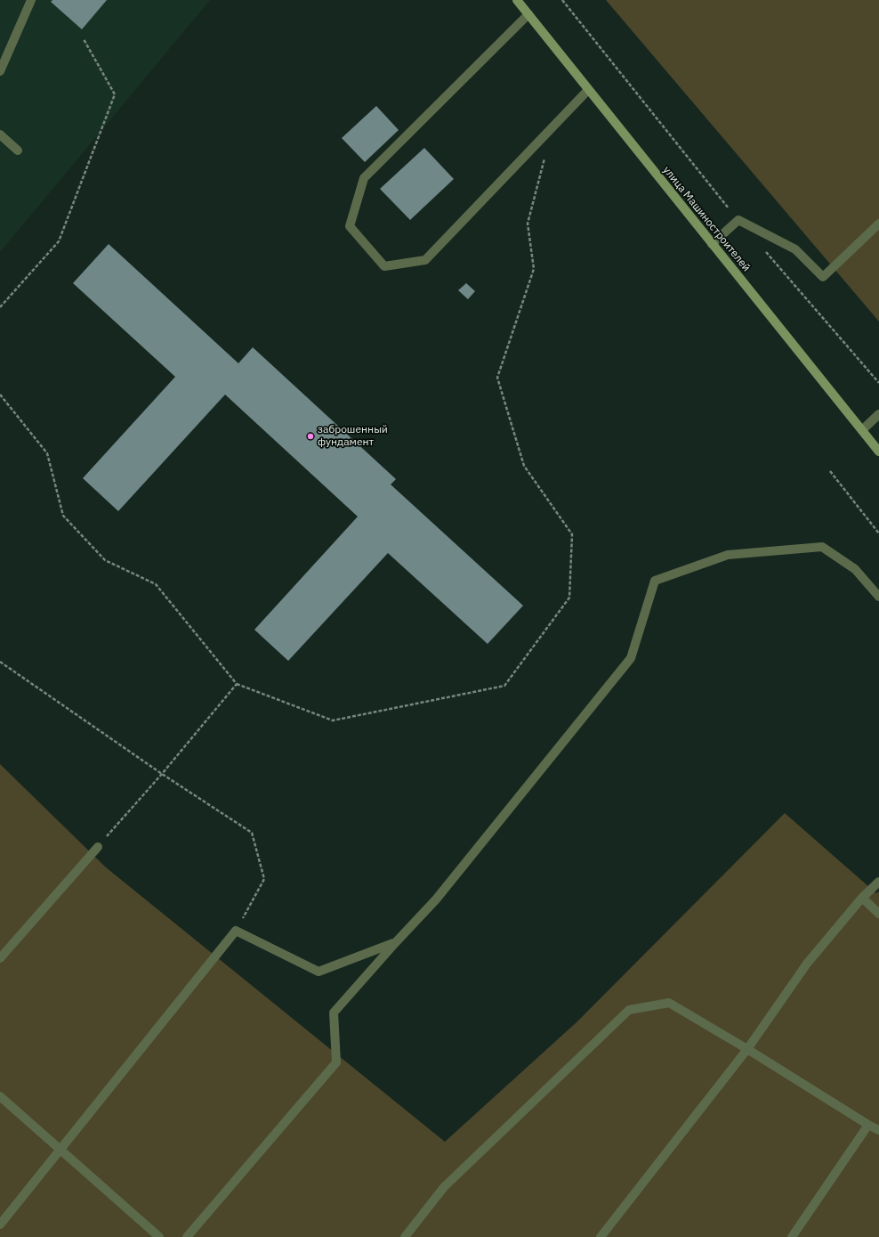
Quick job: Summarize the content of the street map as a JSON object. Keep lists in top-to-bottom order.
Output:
{
  "streets": {
    "street": ["улица Машиностроителей"]
  },
  "places": ["заброшенный фундамент"]
}
